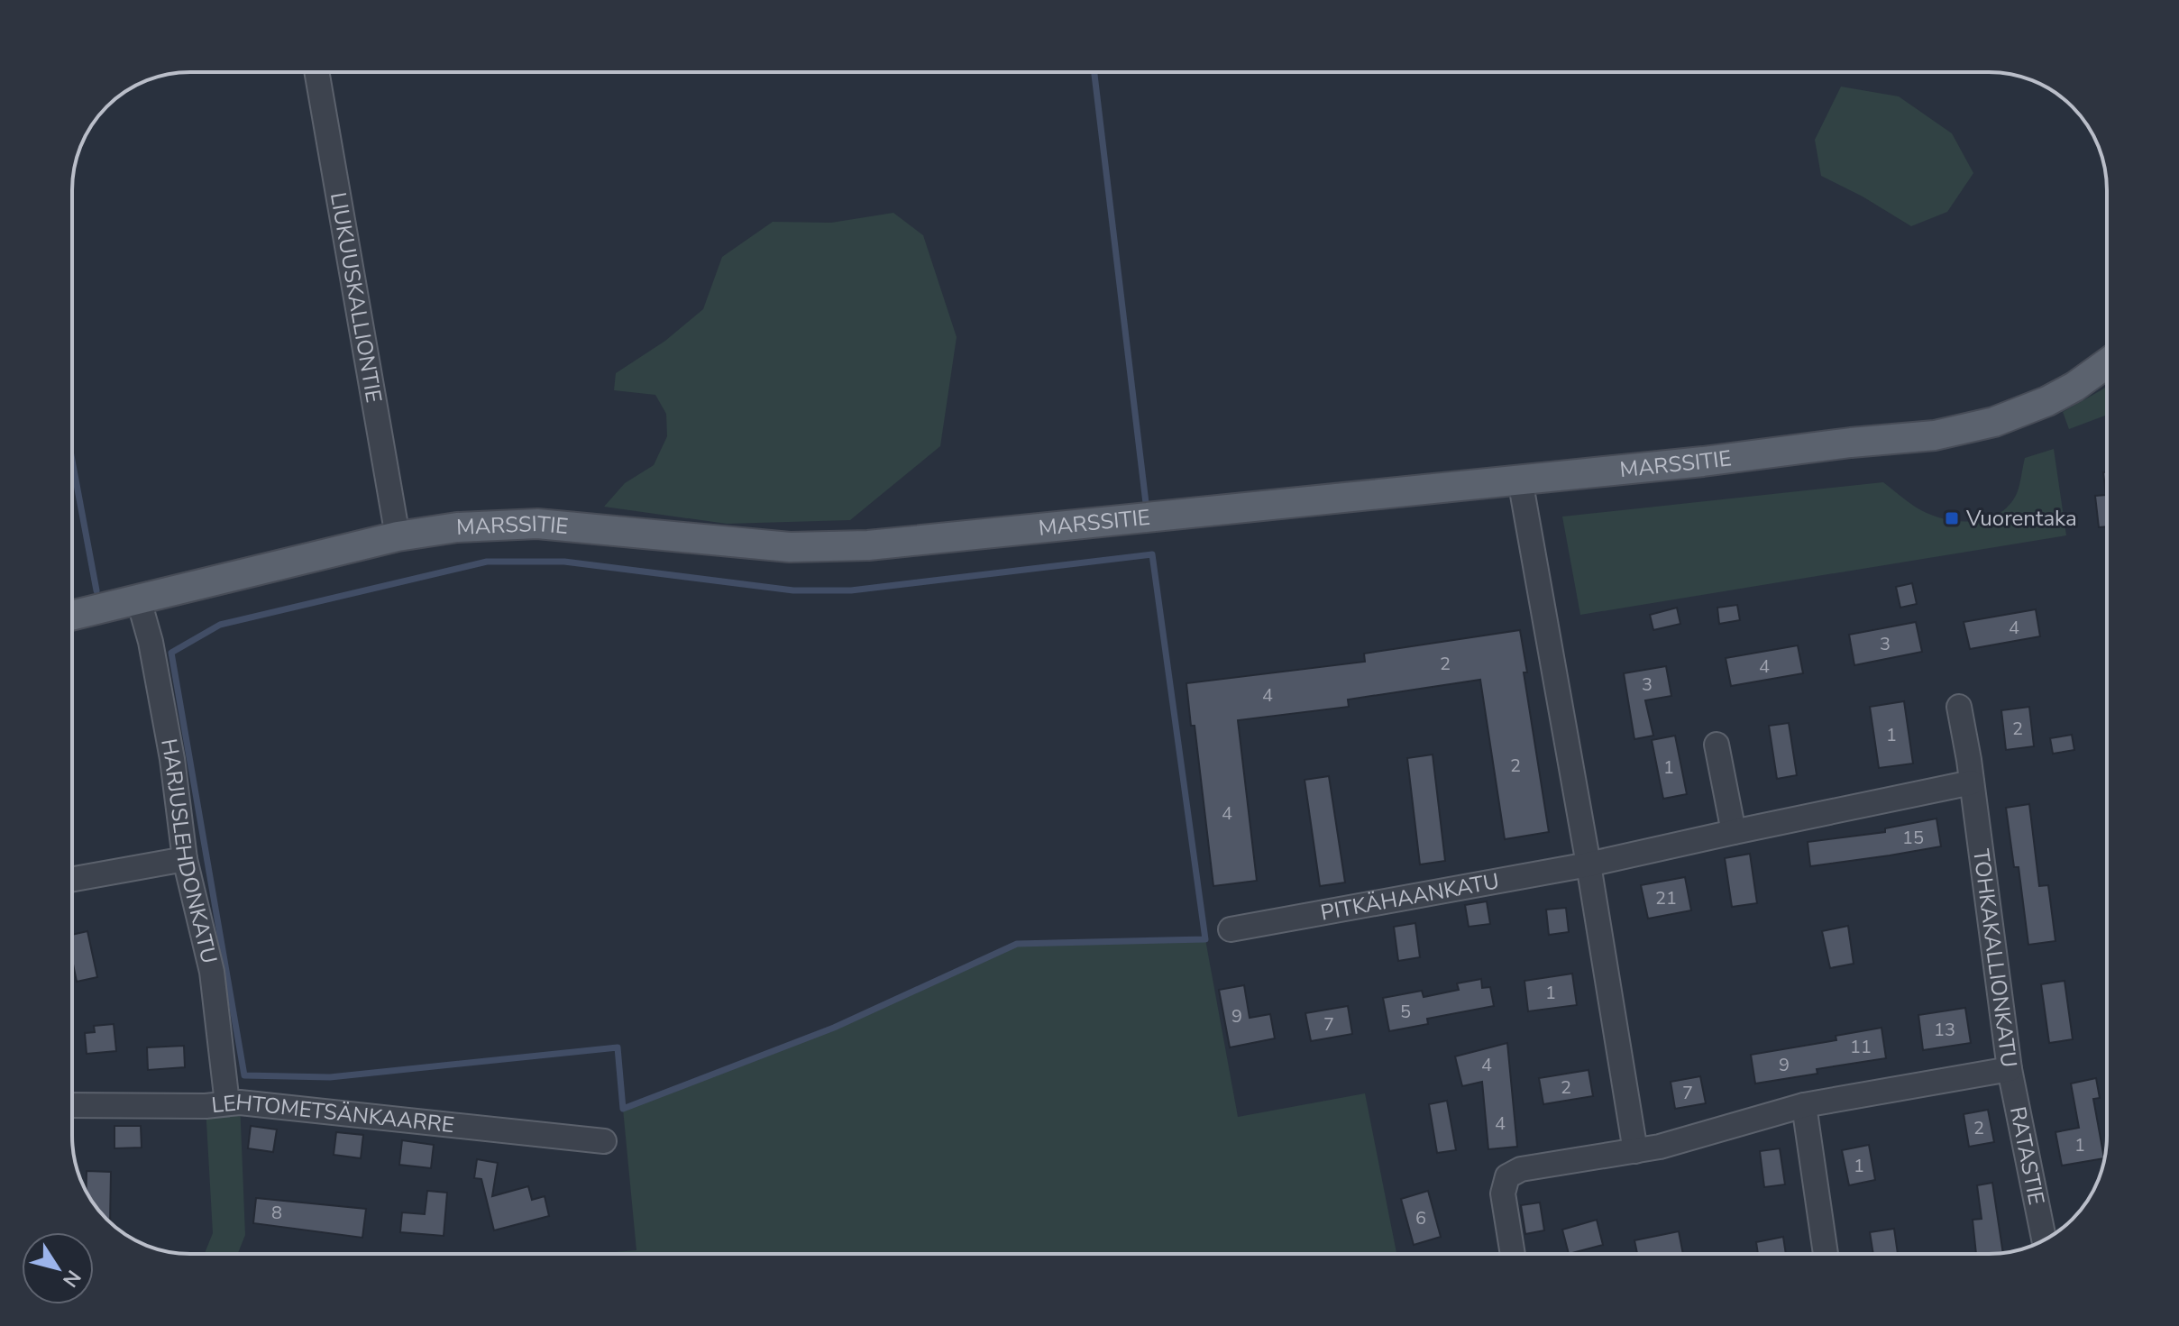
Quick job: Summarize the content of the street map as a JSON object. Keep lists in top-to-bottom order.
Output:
{
  "streets": {
    "main road": ["MARSSITIE"],
    "street": [
      "LIUKUUSKALLIONTIE",
      "HARJUSLEHDONKATU",
      "PITKÄHAANKATU",
      "TOHKAKALLIONKATU",
      "LEHTOMETSÄNKAARRE",
      "RATASTIE"
    ]
  },
  "crossings": [
    ["LIUKUUSKALLIONTIE", "MARSSITIE"],
    ["MARSSITIE", "HARJUSLEHDONKATU"],
    ["HARJUSLEHDONKATU", "LEHTOMETSÄNKAARRE"],
    ["TOHKAKALLIONKATU", "RATASTIE"]
  ],
  "places": {
    "transit": ["Vuorentaka"]
  },
  "house_numbers": [
    "4",
    "3",
    "2",
    "4",
    "3",
    "4",
    "2",
    "1",
    "2",
    "1",
    "4",
    "15",
    "21",
    "1",
    "5",
    "9",
    "7",
    "13",
    "11",
    "4",
    "9",
    "2",
    "7",
    "4",
    "2",
    "1",
    "1",
    "8",
    "6"
  ],
  "north": "bottom right"
}
